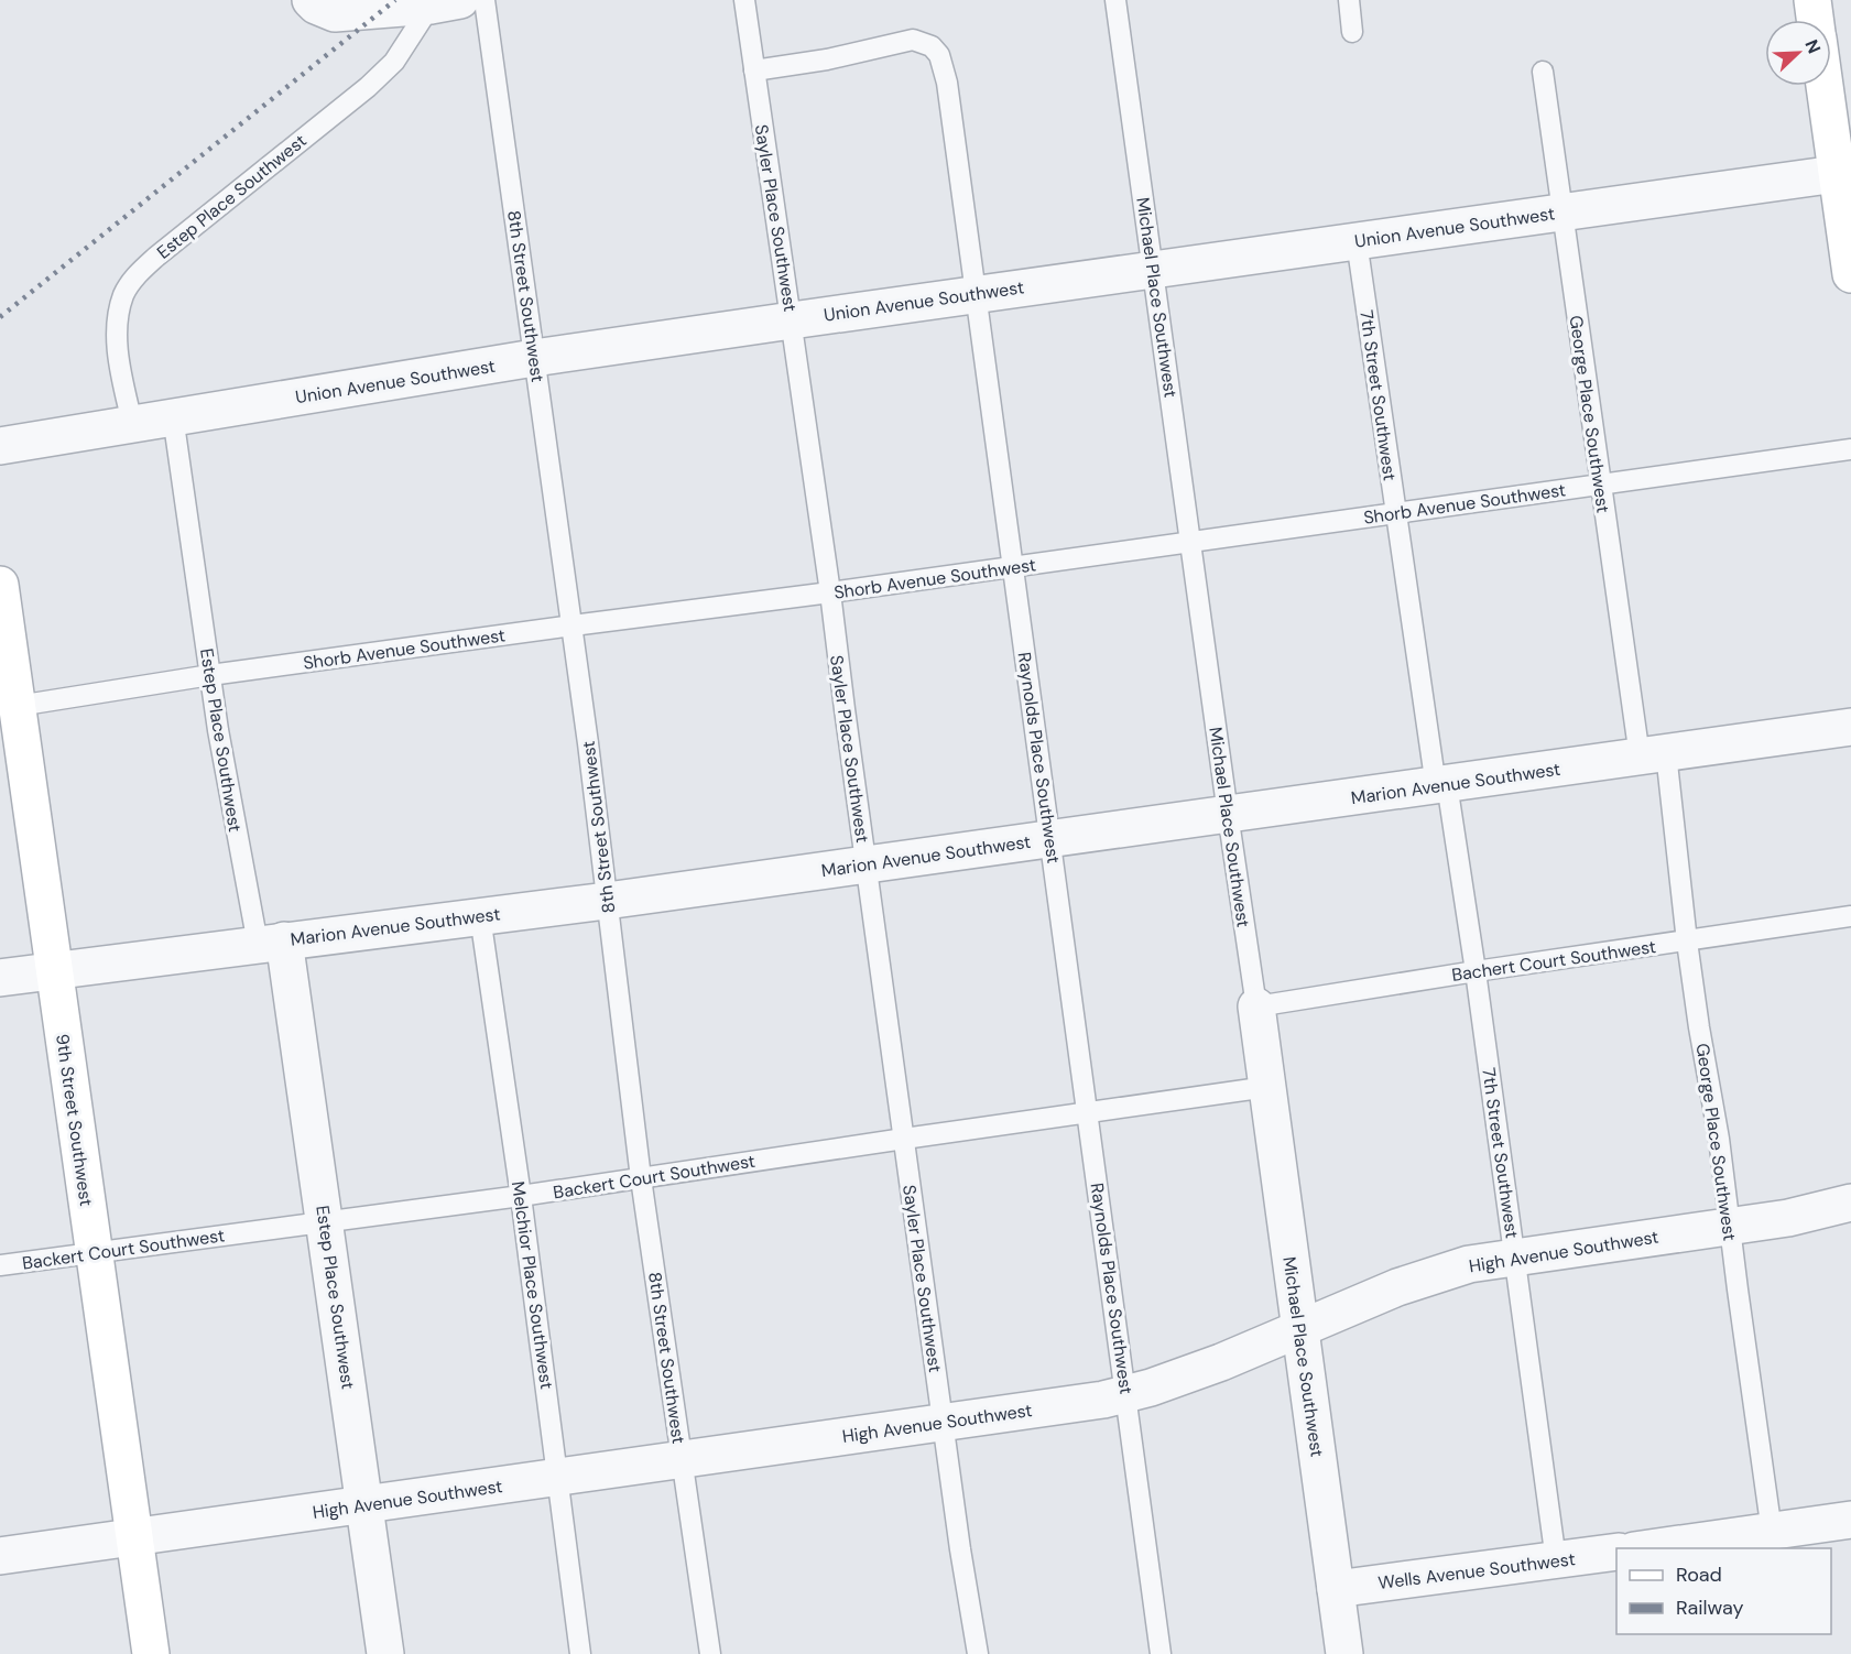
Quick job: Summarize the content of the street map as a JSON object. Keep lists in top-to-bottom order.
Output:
{
  "streets": {
    "street": [
      "Estep Place Southwest",
      "Union Avenue Southwest",
      "Michael Place Southwest",
      "Marion Avenue Southwest",
      "9th Street Southwest",
      "High Avenue Southwest",
      "Wells Avenue Southwest"
    ],
    "lane": [
      "Sayler Place Southwest",
      "8th Street Southwest",
      "7th Street Southwest",
      "George Place Southwest",
      "Shorb Avenue Southwest",
      "Raynolds Place Southwest",
      "Bachert Court Southwest",
      "Backert Court Southwest",
      "Melchior Place Southwest"
    ]
  },
  "crossings": [
    ["Estep Place Southwest", "Union Avenue Southwest"],
    ["Estep Place Southwest", "Shorb Avenue Southwest"],
    ["Estep Place Southwest", "Marion Avenue Southwest"],
    ["Estep Place Southwest", "Backert Court Southwest"],
    ["Estep Place Southwest", "High Avenue Southwest"],
    ["Sayler Place Southwest", "Union Avenue Southwest"],
    ["Sayler Place Southwest", "Shorb Avenue Southwest"],
    ["Sayler Place Southwest", "Raynolds Place Southwest"],
    ["Sayler Place Southwest", "Marion Avenue Southwest"],
    ["Sayler Place Southwest", "Backert Court Southwest"],
    ["Sayler Place Southwest", "High Avenue Southwest"],
    ["Union Avenue Southwest", "8th Street Southwest"],
    ["Union Avenue Southwest", "Michael Place Southwest"],
    ["Union Avenue Southwest", "7th Street Southwest"],
    ["Union Avenue Southwest", "George Place Southwest"],
    ["Union Avenue Southwest", "Raynolds Place Southwest"],
    ["8th Street Southwest", "Shorb Avenue Southwest"],
    ["8th Street Southwest", "Marion Avenue Southwest"],
    ["8th Street Southwest", "Backert Court Southwest"],
    ["8th Street Southwest", "High Avenue Southwest"],
    ["Michael Place Southwest", "Shorb Avenue Southwest"],
    ["Michael Place Southwest", "Marion Avenue Southwest"],
    ["Michael Place Southwest", "Bachert Court Southwest"],
    ["Michael Place Southwest", "Backert Court Southwest"],
    ["Michael Place Southwest", "High Avenue Southwest"],
    ["Michael Place Southwest", "Wells Avenue Southwest"],
    ["7th Street Southwest", "Shorb Avenue Southwest"],
    ["7th Street Southwest", "Marion Avenue Southwest"],
    ["7th Street Southwest", "Bachert Court Southwest"],
    ["7th Street Southwest", "High Avenue Southwest"],
    ["7th Street Southwest", "Wells Avenue Southwest"],
    ["George Place Southwest", "Shorb Avenue Southwest"],
    ["George Place Southwest", "Marion Avenue Southwest"],
    ["George Place Southwest", "Bachert Court Southwest"],
    ["George Place Southwest", "High Avenue Southwest"],
    ["Shorb Avenue Southwest", "Raynolds Place Southwest"],
    ["Shorb Avenue Southwest", "9th Street Southwest"],
    ["Raynolds Place Southwest", "Marion Avenue Southwest"],
    ["Raynolds Place Southwest", "Backert Court Southwest"],
    ["Raynolds Place Southwest", "High Avenue Southwest"],
    ["Marion Avenue Southwest", "9th Street Southwest"],
    ["Marion Avenue Southwest", "Melchior Place Southwest"],
    ["9th Street Southwest", "Backert Court Southwest"],
    ["9th Street Southwest", "High Avenue Southwest"],
    ["Backert Court Southwest", "Melchior Place Southwest"],
    ["High Avenue Southwest", "Melchior Place Southwest"]
  ],
  "legend": ["Road", "Railway"],
  "north": "top right"
}
